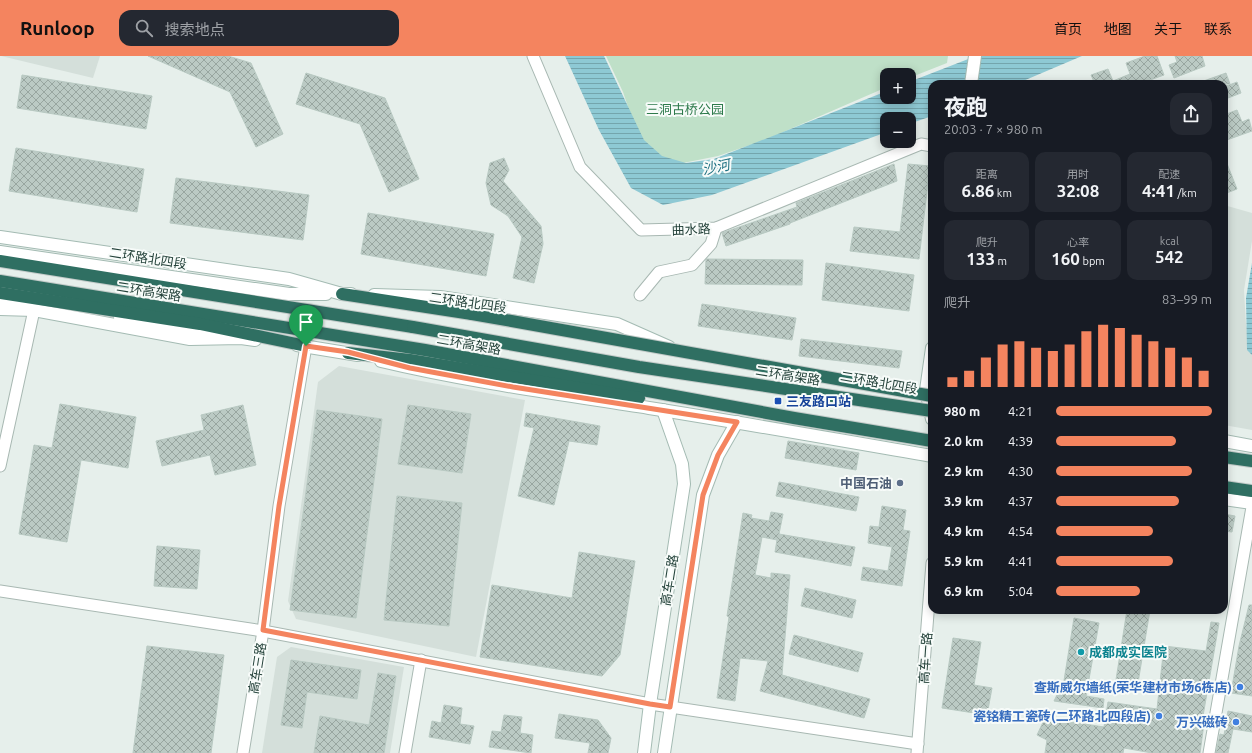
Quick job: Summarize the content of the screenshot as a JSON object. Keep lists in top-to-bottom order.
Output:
{
  "streets": {
    "highway": ["二环高架路"],
    "main road": ["二环路北四段", "高车二路"],
    "street": ["曲水路", "高车一路", "高车三路"]
  },
  "water": ["沙河"],
  "parks": ["三洞古桥公园"],
  "places": {
    "transit": ["三友路口站"],
    "other": [
      "中国石油",
      "成都成实医院",
      "查斯威尔墙纸(荣华建材市场6栋店)",
      "瓷铭精工瓷砖(二环路北四段店)",
      "万兴磁砖"
    ]
  },
  "page": {
    "header": "Runloop",
    "search": "搜索地点",
    "nav": [
      "首页",
      "地图",
      "关于",
      "联系"
    ],
    "map_buttons": ["+", "−"],
    "heading": ["夜跑", "20:03 · 7 × 980 m"],
    "stats": [
      ["距离", "6.86 km"],
      ["用时", "32:08"],
      ["配速", "4:41 /km"],
      ["爬升", "133 m"],
      ["心率", "160 bpm"],
      ["kcal", "542"]
    ],
    "chart": ["爬升", "83–99 m"],
    "list": [
      {
        "name": "980 m",
        "note": "4:21"
      },
      {
        "name": "2.0 km",
        "note": "4:39"
      },
      {
        "name": "2.9 km",
        "note": "4:30"
      },
      {
        "name": "3.9 km",
        "note": "4:37"
      },
      {
        "name": "4.9 km",
        "note": "4:54"
      },
      {
        "name": "5.9 km",
        "note": "4:41"
      },
      {
        "name": "6.9 km",
        "note": "5:04"
      }
    ]
  }
}
